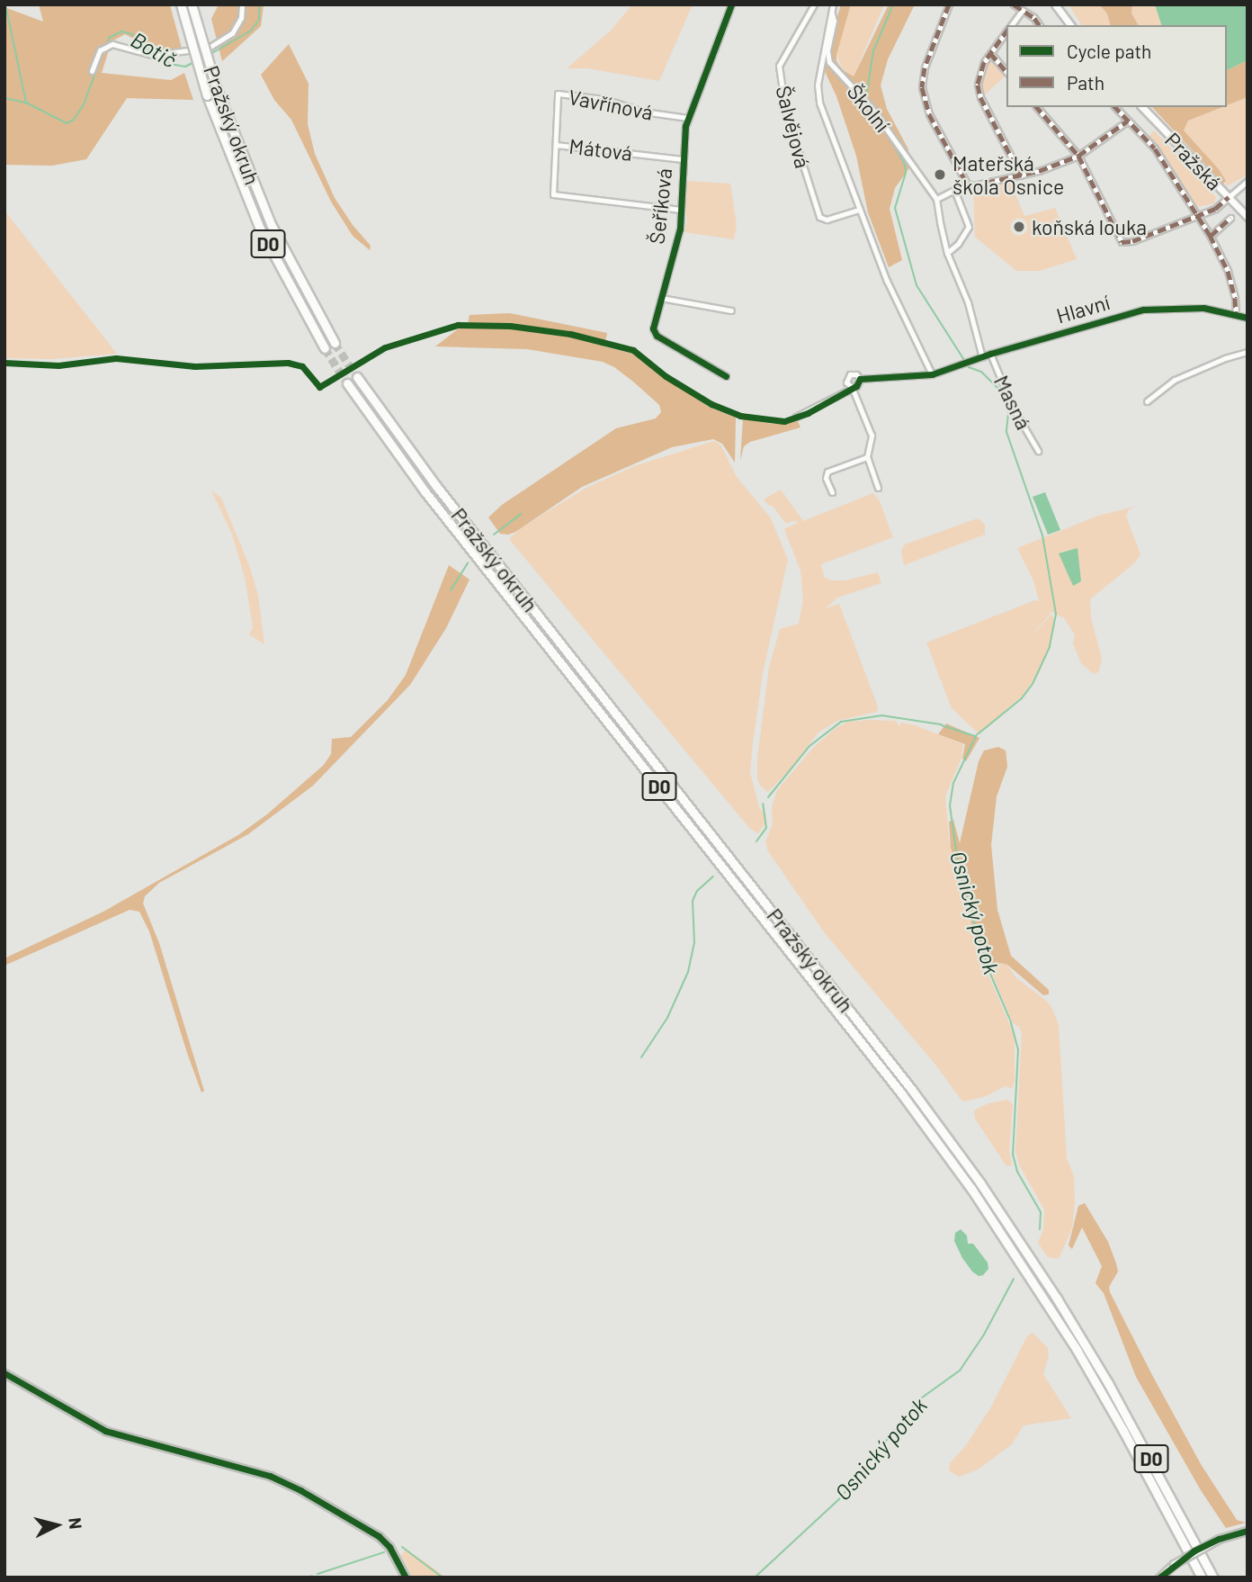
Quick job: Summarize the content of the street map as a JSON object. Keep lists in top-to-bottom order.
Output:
{
  "streets": {
    "highway": ["Pražský okruh", "D0"],
    "street": [
      "Vavřínová",
      "Školní",
      "Šalvějová",
      "Mátová",
      "Pražská",
      "Šeříková",
      "Hlavní",
      "Masná"
    ]
  },
  "crossings": [
    ["Vavřínová", "Mátová"],
    ["Vavřínová", "Šeříková"],
    ["Školní", "Hlavní"],
    ["Mátová", "Šeříková"],
    ["Hlavní", "Masná"]
  ],
  "water": ["Botič", "Osnický potok"],
  "places": ["Mateřská škola Osnice", "koňská louka"],
  "legend": ["Cycle path", "Path"],
  "north": "right"
}
